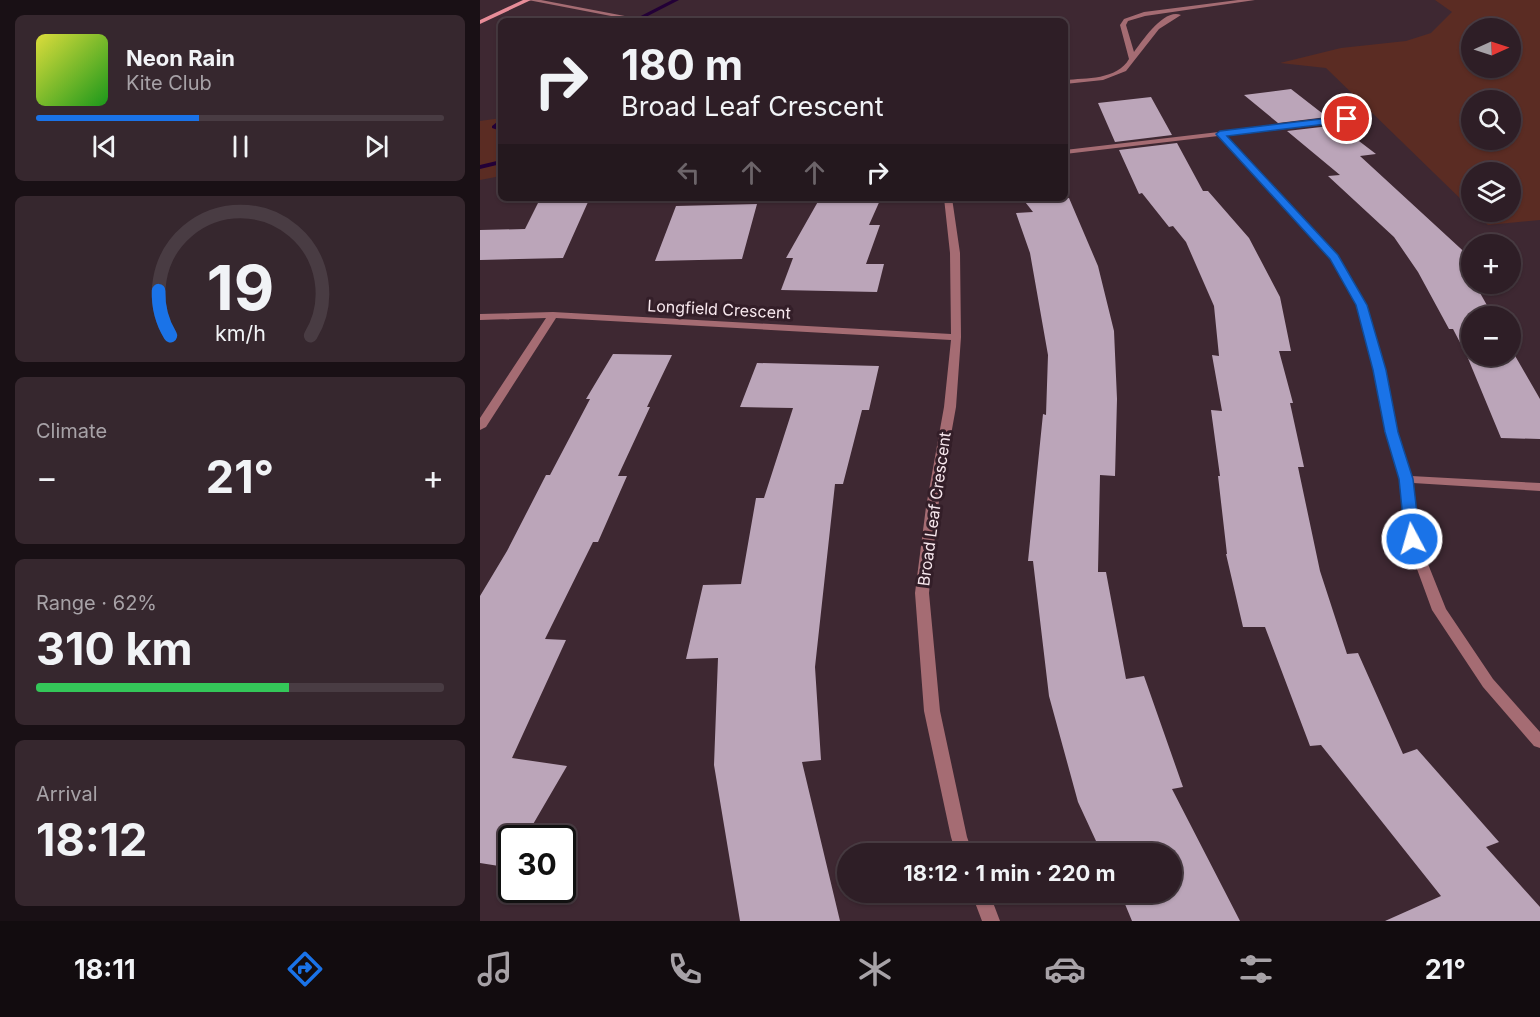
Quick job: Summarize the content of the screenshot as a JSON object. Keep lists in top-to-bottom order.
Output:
{
  "streets": {
    "street": ["Longfield Crescent", "Broad Leaf Crescent"]
  },
  "crossings": [
    ["Longfield Crescent", "Broad Leaf Crescent"]
  ],
  "north": "right",
  "page": {
    "map_buttons": ["+", "−"],
    "turn": ["180 m", "Broad Leaf Crescent"],
    "song": ["Neon Rain", "Kite Club"],
    "tile": [
      "Climate",
      ["Range · 62%", "310 km"],
      ["Arrival", "18:12"]
    ],
    "heat": ["−", "21°", "+"],
    "limit": "30",
    "trip": "18:12 · 1 min · 220 m",
    "tabs": ["18:11", "21°"],
    "gauge": ["19", "km/h"]
  }
}
